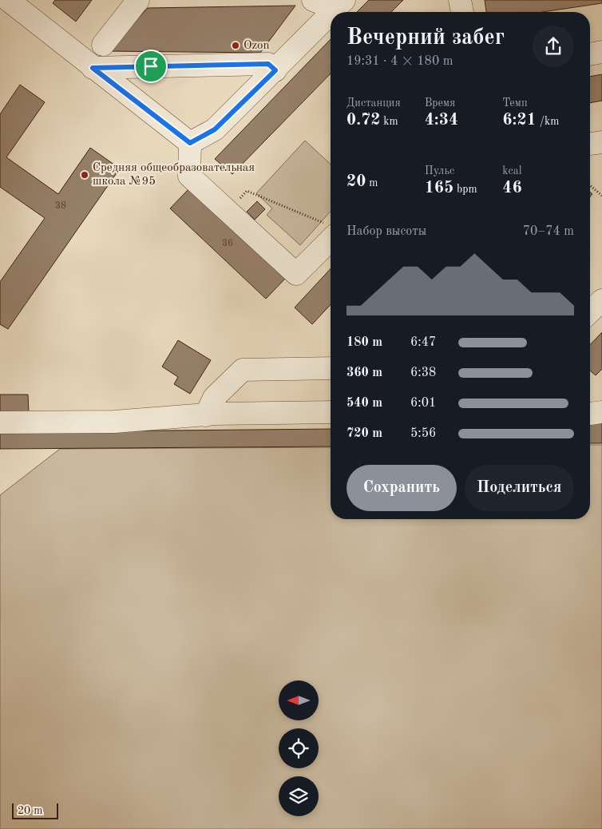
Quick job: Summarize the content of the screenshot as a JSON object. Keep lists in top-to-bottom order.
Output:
{
  "places": ["Ozon", "Средняя общеобразовательная школа №95"],
  "house_numbers": ["38", "36"],
  "scale_bar": "20 m",
  "north": "left",
  "page": {
    "heading": ["Вечерний забег", "19:31 · 4 × 180 m"],
    "stats": [
      ["Дистанция", "0.72 km"],
      ["Время", "4:34"],
      ["Темп", "6:21 /km"],
      ["20 m"],
      ["Пульс", "165 bpm"],
      ["kcal", "46"]
    ],
    "chart": ["Набор высоты", "70–74 m"],
    "list": [
      {
        "name": "180 m",
        "note": "6:47"
      },
      {
        "name": "360 m",
        "note": "6:38"
      },
      {
        "name": "540 m",
        "note": "6:01"
      },
      {
        "name": "720 m",
        "note": "5:56"
      }
    ],
    "buttons": ["Сохранить", "Поделиться"],
    "scale": "20 m"
  }
}
